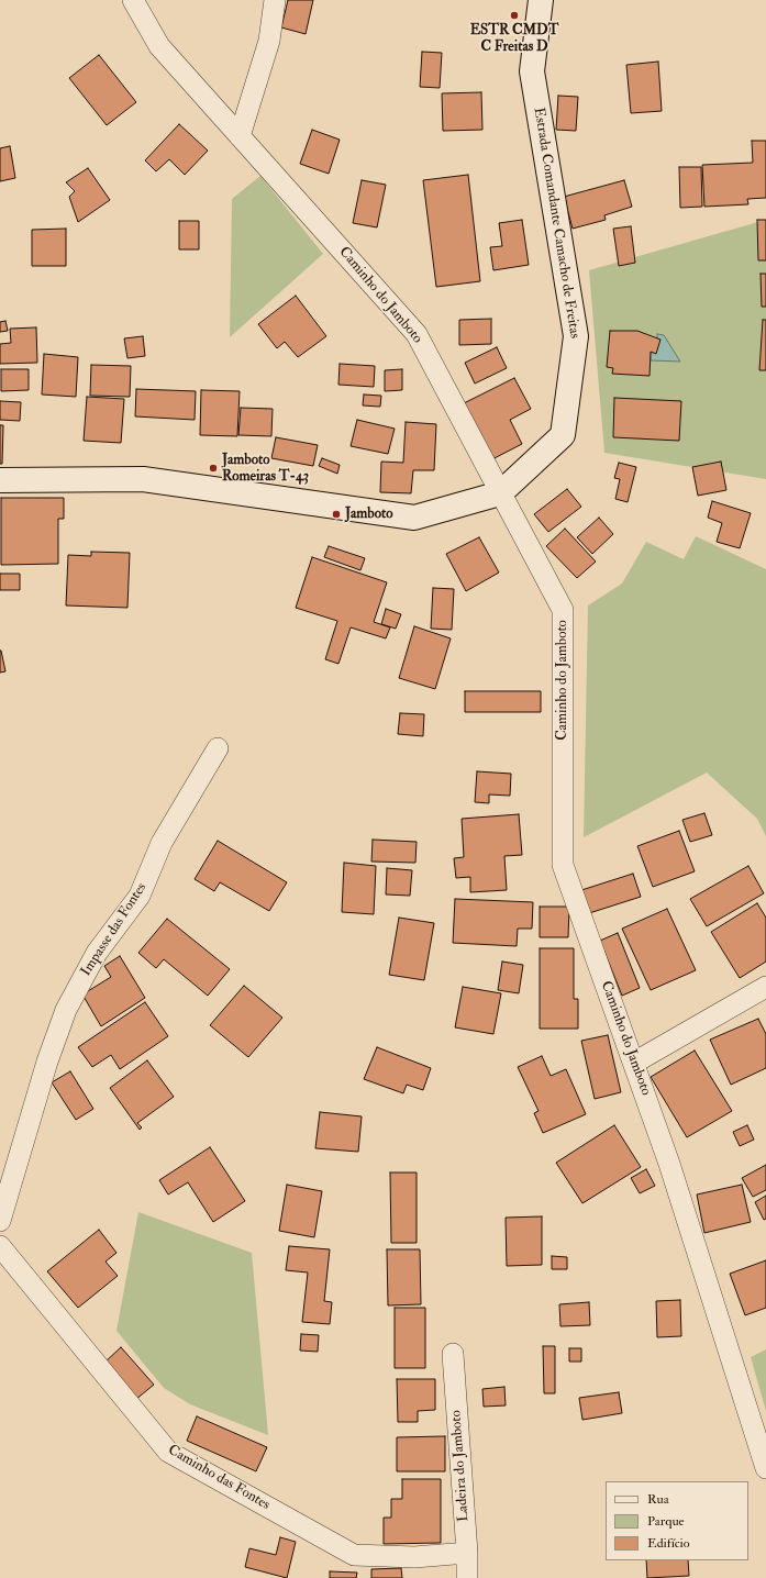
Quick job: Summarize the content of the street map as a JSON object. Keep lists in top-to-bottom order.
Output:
{
  "streets": {
    "main road": ["Estrada Comandante Camacho de Freitas"],
    "street": [
      "Caminho do Jamboto",
      "Impasse das Fontes",
      "Ladeira do Jamboto",
      "Caminho das Fontes"
    ]
  },
  "crossings": [
    ["Estrada Comandante Camacho de Freitas", "Caminho do Jamboto"],
    ["Ladeira do Jamboto", "Caminho das Fontes"]
  ],
  "places": ["ESTR CMDT C Freitas D", "Jamboto Romeiras T-43", "Jamboto"],
  "legend": ["Rua", "Parque", "Edifício"]
}
